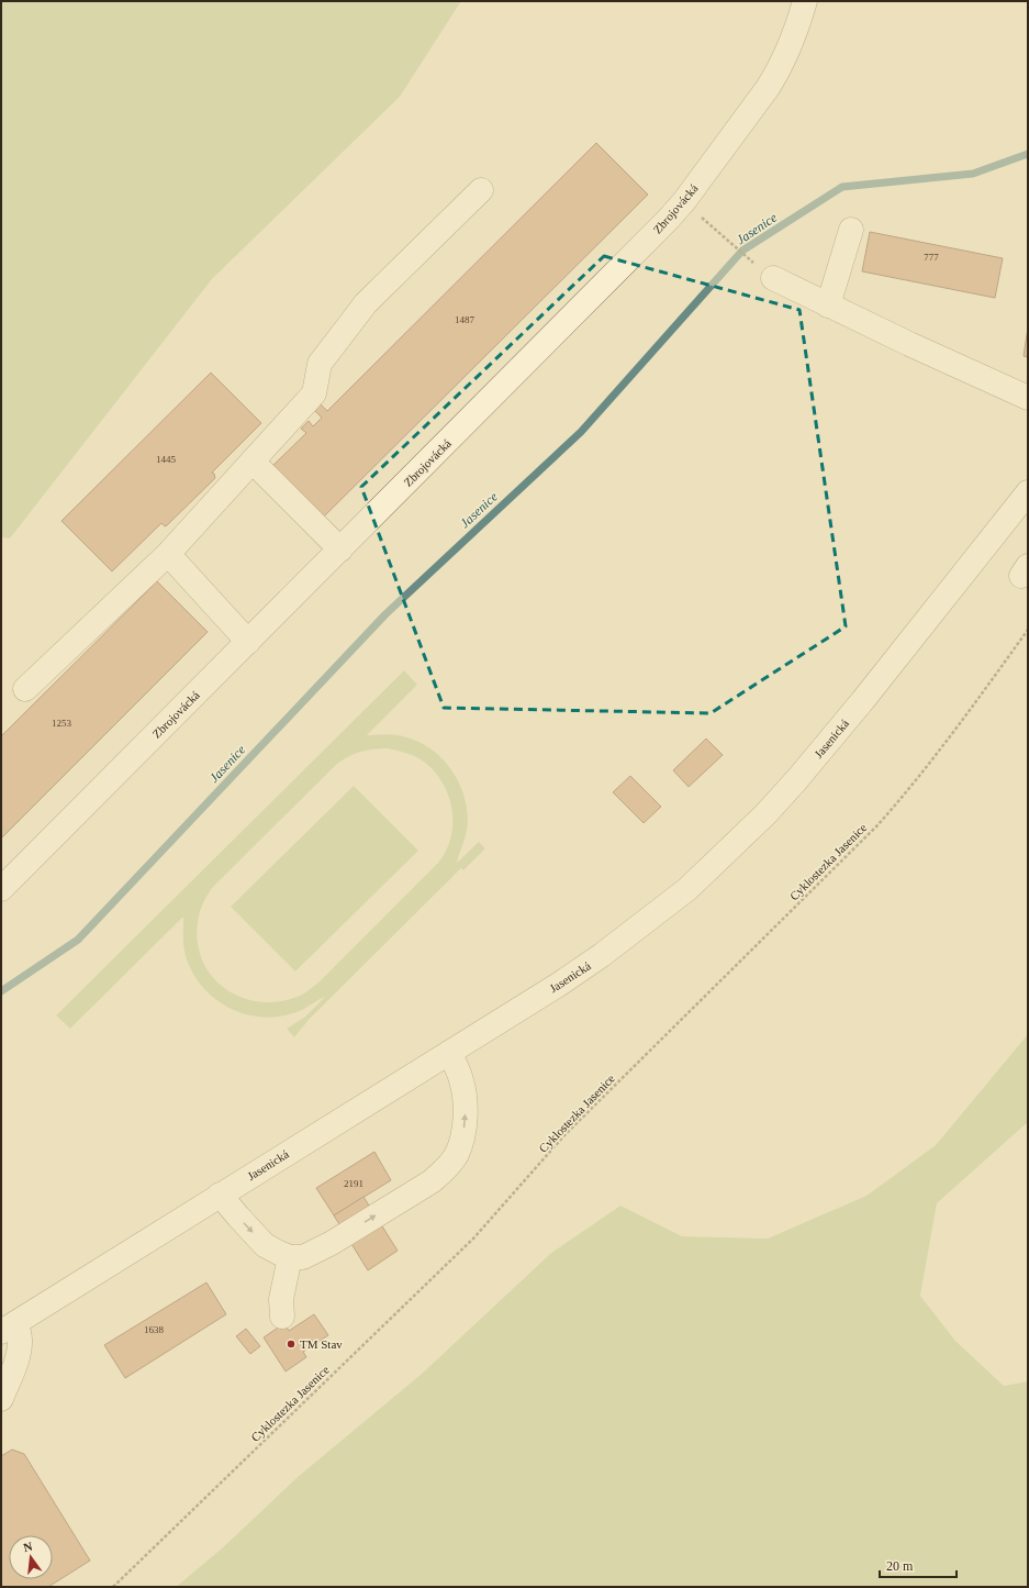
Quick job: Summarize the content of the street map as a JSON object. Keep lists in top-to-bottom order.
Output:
{
  "streets": {
    "street": ["Zbrojovácká", "Jasenická"],
    "path": ["Cyklostezka Jasenice"]
  },
  "water": ["Jasenice"],
  "places": ["TM Stav"],
  "house_numbers": [
    "777",
    "1487",
    "1445",
    "1253",
    "2191",
    "1638"
  ],
  "scale_bar": "20 m",
  "north": "top"
}
